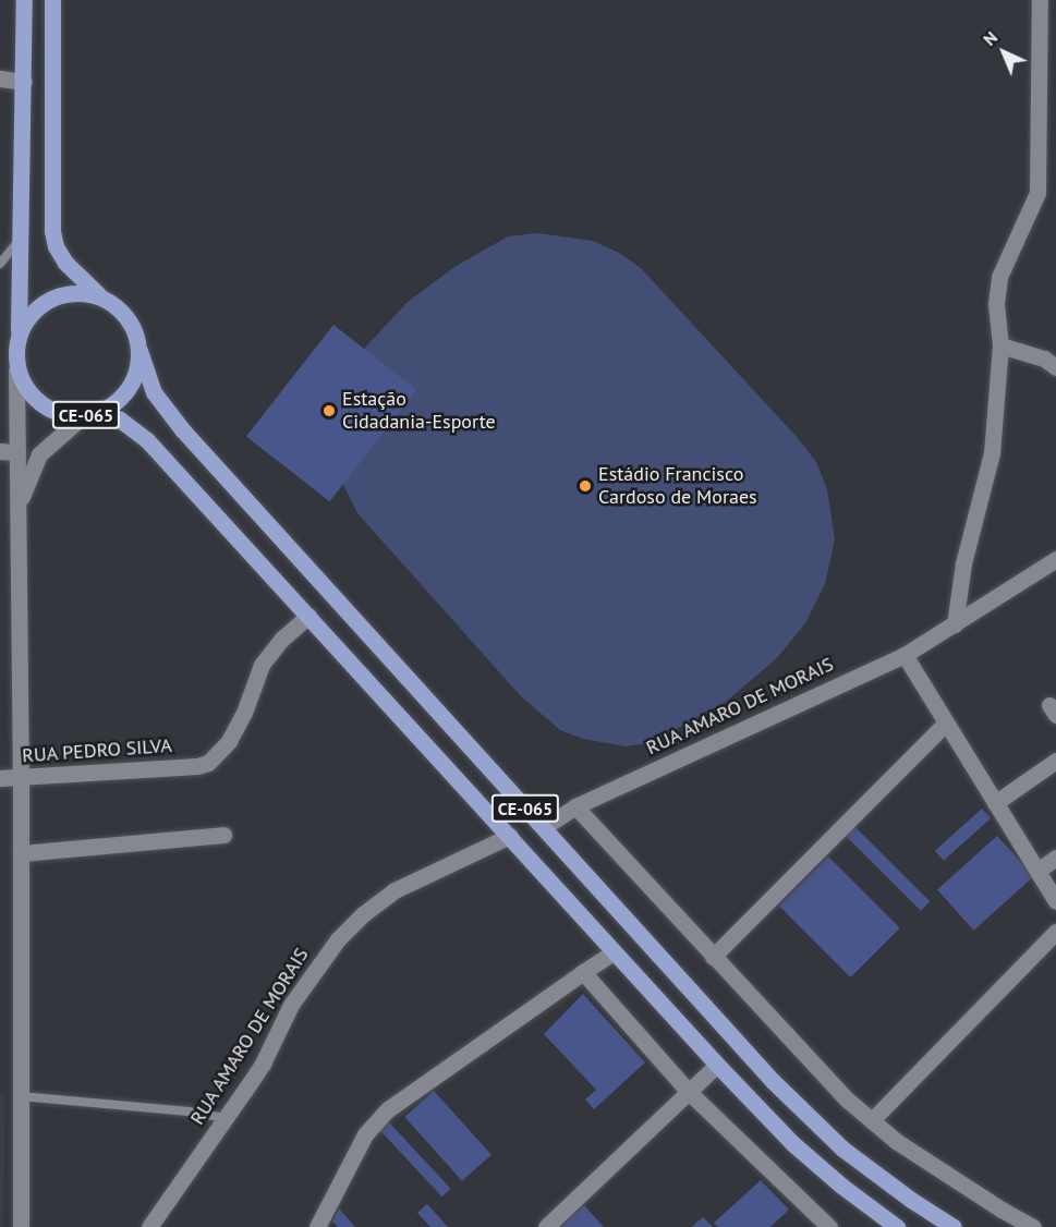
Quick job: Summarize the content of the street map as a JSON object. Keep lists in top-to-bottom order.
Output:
{
  "streets": {
    "main road": ["CE-065"],
    "street": ["RUA AMARO DE MORAIS", "RUA PEDRO SILVA"]
  },
  "crossings": [
    ["CE-065", "RUA AMARO DE MORAIS"],
    ["CE-065", "RUA PEDRO SILVA"]
  ],
  "places": ["Estação Cidadania-Esporte", "Estádio Francisco Cardoso de Moraes"],
  "north": "top left"
}
